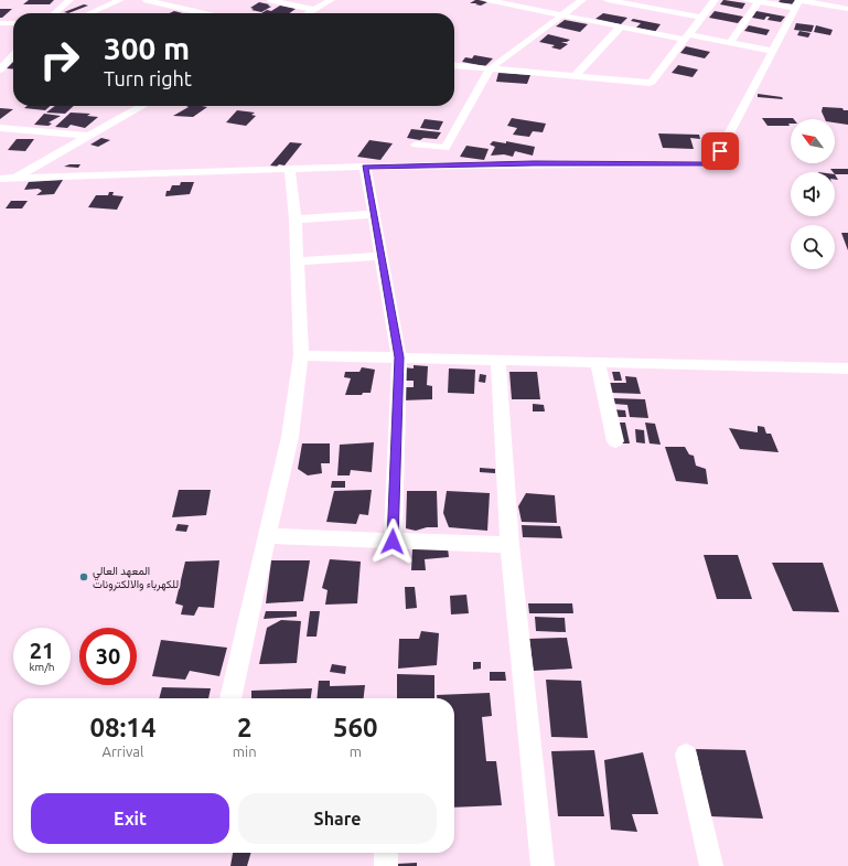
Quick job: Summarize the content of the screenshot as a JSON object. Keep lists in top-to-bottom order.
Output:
{
  "places": ["المعهد العالي للكهرباء والالكترونات"],
  "north": "top left",
  "page": {
    "turn": ["300 m", "Turn right"],
    "speed": "21 km/h",
    "limit": "30",
    "eta": [
      "08:14",
      "Arrival",
      "2",
      "min",
      "560",
      "m"
    ],
    "buttons": ["Exit", "Share"]
  }
}
